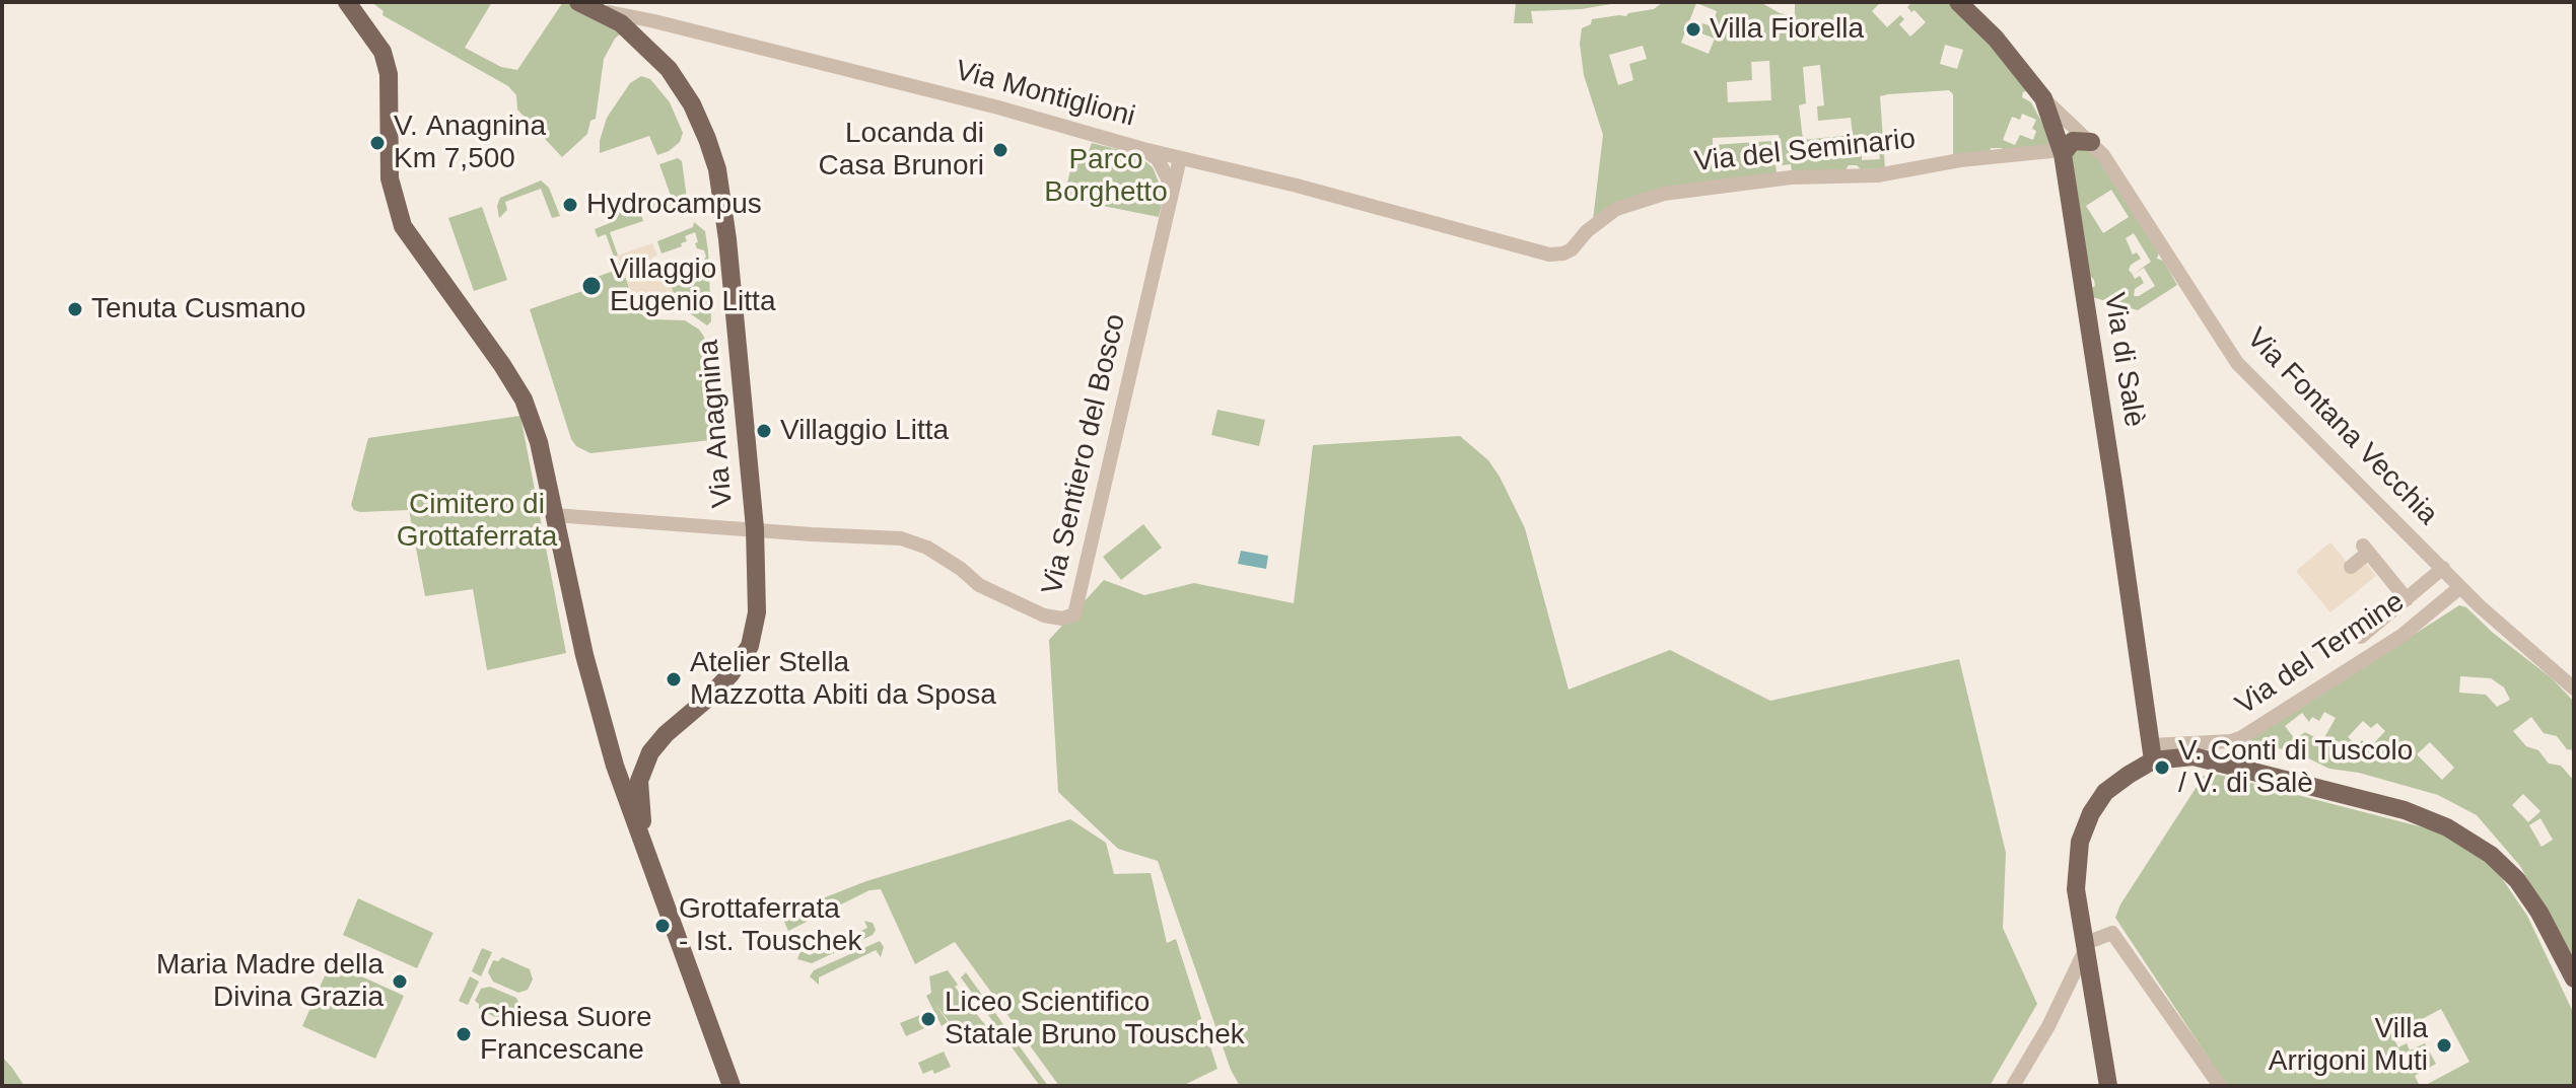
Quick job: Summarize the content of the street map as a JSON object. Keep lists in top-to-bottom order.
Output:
{
  "streets": {
    "main road": ["Via di Salè", "Via Anagnina"],
    "street": [
      "Via Montiglioni",
      "Via del Seminario",
      "Via Fontana Vecchia",
      "Via Sentiero del Bosco",
      "Via del Termine"
    ]
  },
  "crossings": [
    ["Via Montiglioni", "Via del Seminario"],
    ["Via Montiglioni", "Via Anagnina"],
    ["Via Montiglioni", "Via Sentiero del Bosco"],
    ["Via del Seminario", "Via di Salè"],
    ["Via di Salè", "Via Fontana Vecchia"],
    ["Via di Salè", "Via del Termine"],
    ["Via Anagnina", "Via Sentiero del Bosco"],
    ["Via Fontana Vecchia", "Via del Termine"]
  ],
  "parks": ["Parco Borghetto", "Cimitero di Grottaferrata"],
  "places": [
    "Villa Fiorella",
    "V. Anagnina Km 7,500",
    "Locanda di Casa Brunori",
    "Hydrocampus",
    "Villaggio Eugenio Litta",
    "Tenuta Cusmano",
    "Villaggio Litta",
    "Atelier Stella Mazzotta Abiti da Sposa",
    "V. Conti di Tuscolo / V. di Salè",
    "Grottaferrata - Ist. Touschek",
    "Maria Madre della Divina Grazia",
    "Liceo Scientifico Statale Bruno Touschek",
    "Chiesa Suore Francescane",
    "Villa Arrigoni Muti"
  ]
}
